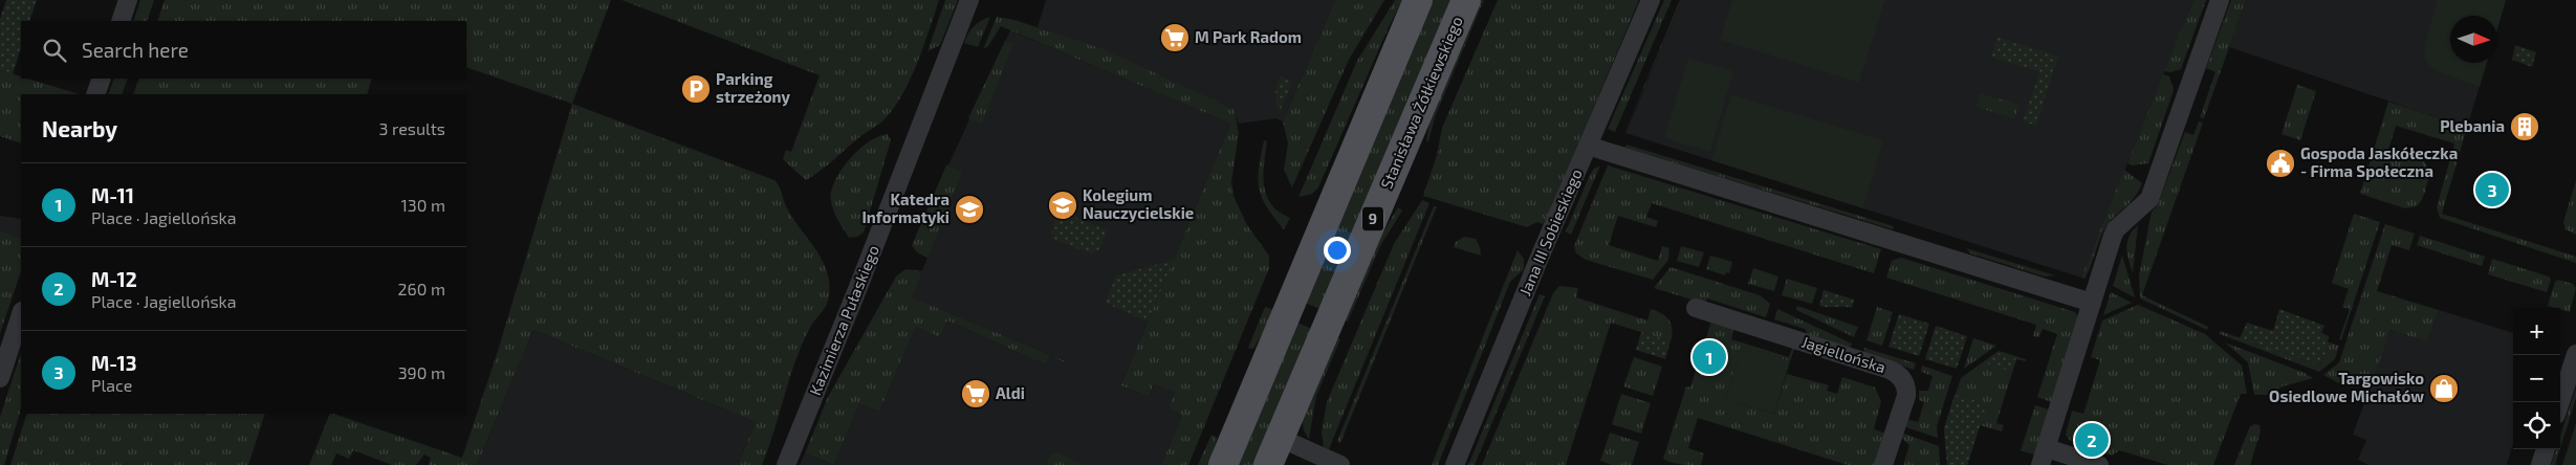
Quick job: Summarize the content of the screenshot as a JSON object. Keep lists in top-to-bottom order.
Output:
{
  "streets": {
    "main road": ["Stanisława Żółkiewskiego", "9"],
    "street": ["Jana III Sobieskiego", "Kazimierza Pułaskiego", "Jagiellońska"]
  },
  "places": {
    "supermarket": ["M Park Radom", "Aldi"],
    "parking": ["Parking strzeżony"],
    "building": ["Plebania"],
    "public building": ["Gospoda Jaskółeczka - Firma Społeczna"],
    "school or university": ["Kolegium Nauczycielskie", "Katedra Informatyki"],
    "shop": ["Targowisko Osiedlowe Michałów"]
  },
  "north": "right",
  "page": {
    "search": "Search here",
    "heading": ["Nearby", "3 results"],
    "list": [
      {
        "mark": "1",
        "name": "M-11",
        "note": "Place · Jagiellońska",
        "value": "130 m"
      },
      {
        "mark": "2",
        "name": "M-12",
        "note": "Place · Jagiellońska",
        "value": "260 m"
      },
      {
        "mark": "3",
        "name": "M-13",
        "note": "Place",
        "value": "390 m"
      }
    ],
    "pins": ["3", "1", "2"],
    "map_buttons": ["+", "−"]
  }
}
